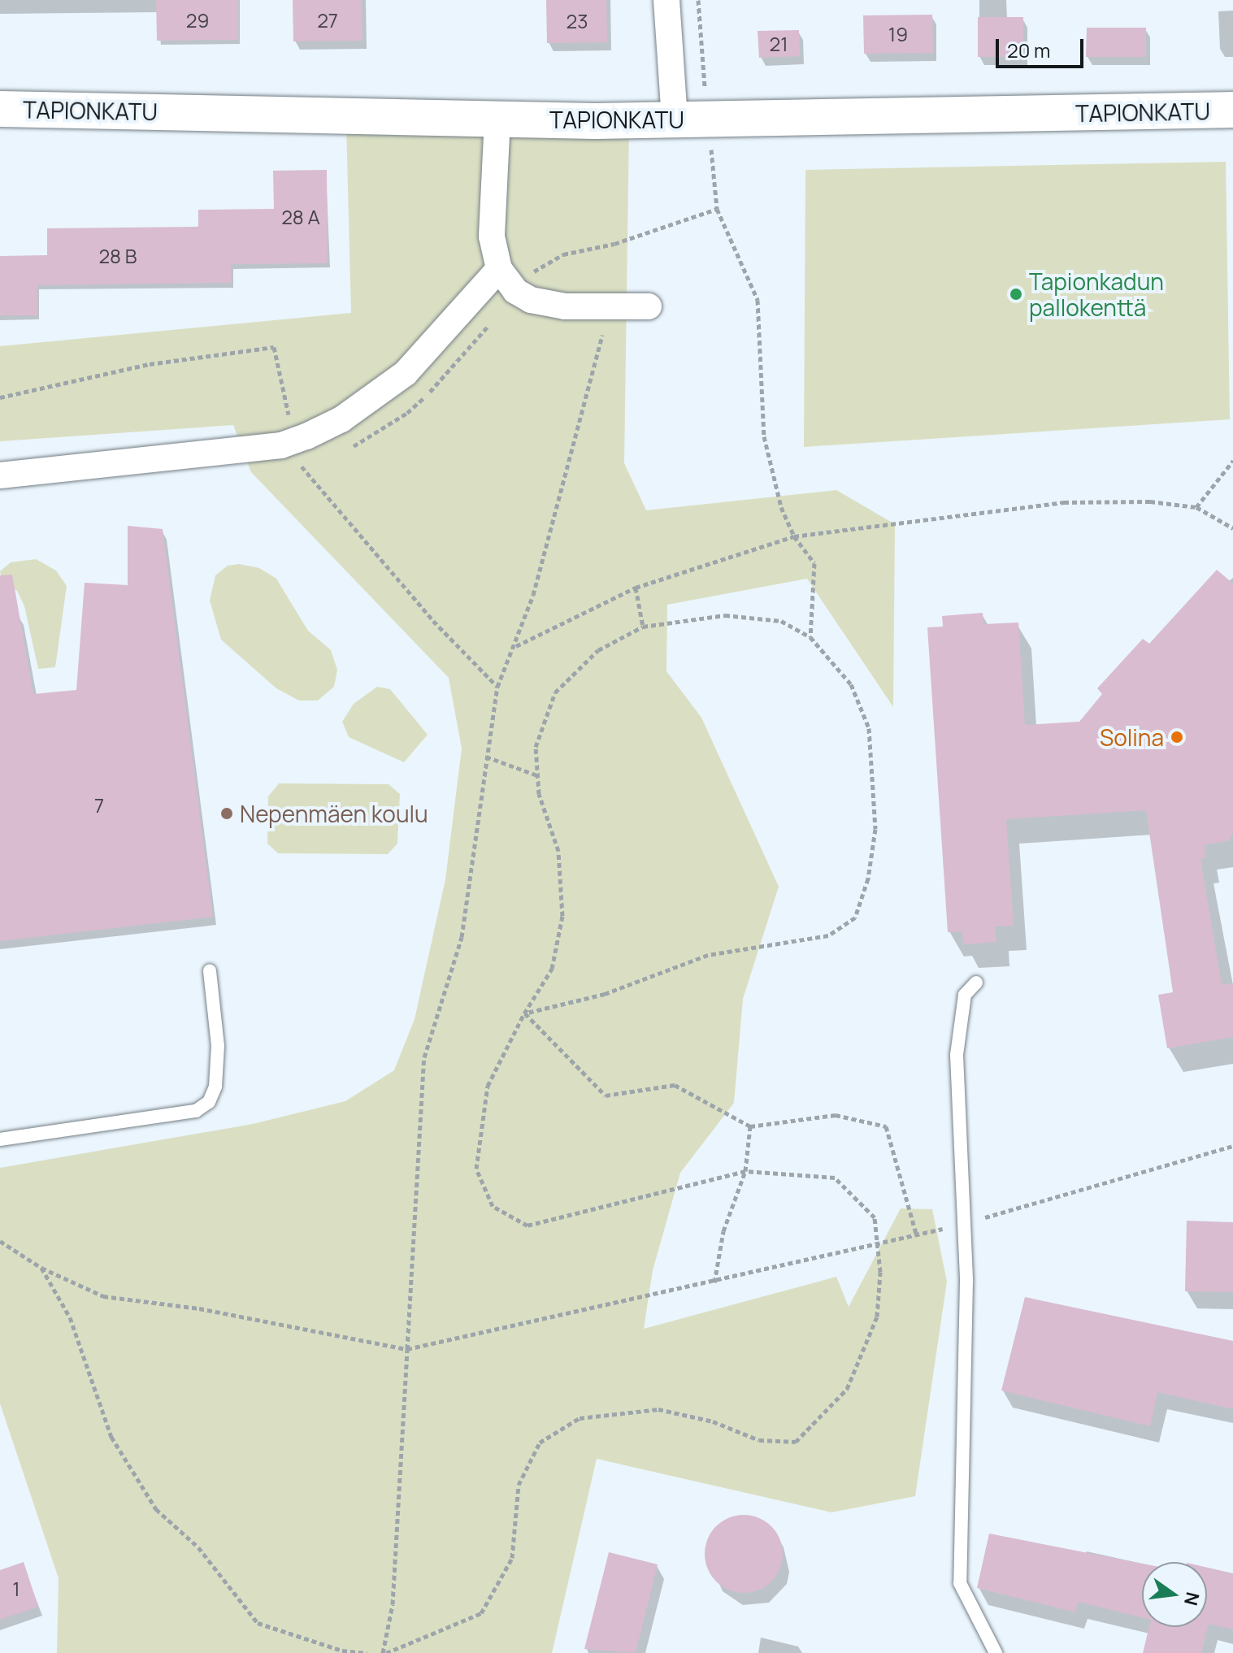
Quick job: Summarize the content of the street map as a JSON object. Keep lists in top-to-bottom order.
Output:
{
  "streets": {
    "street": ["TAPIONKATU"]
  },
  "places": ["Tapionkadun pallokenttä", "Solina", "Nepenmäen koulu"],
  "house_numbers": [
    "29",
    "27",
    "23",
    "19",
    "21",
    "28 A",
    "28 B",
    "7",
    "1"
  ],
  "scale_bar": "20 m",
  "north": "right"
}
